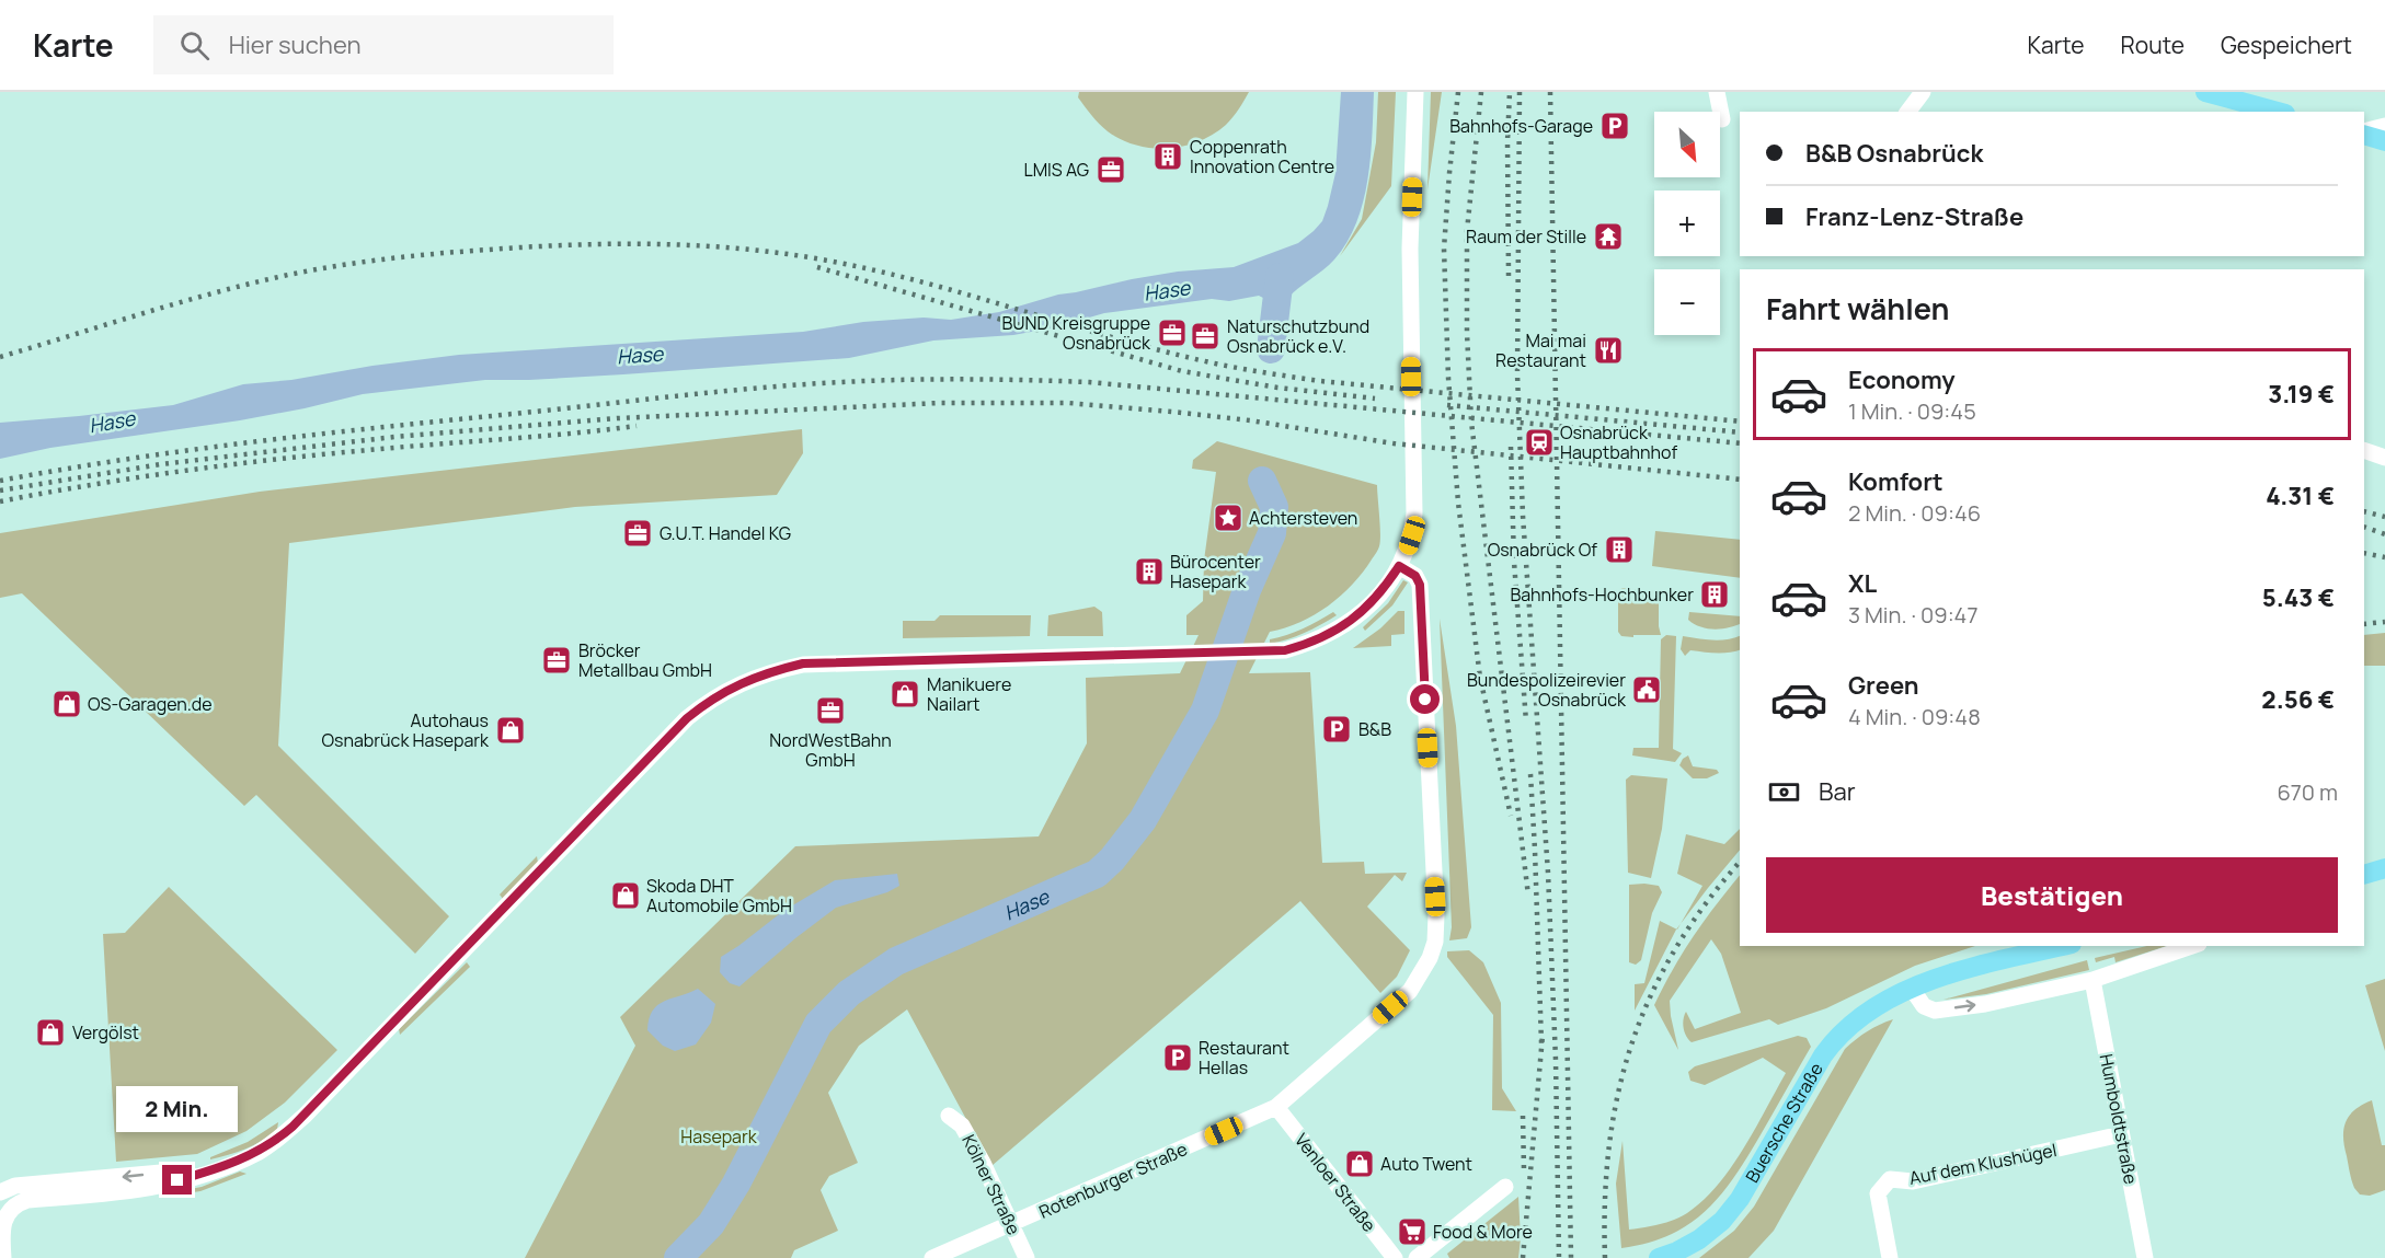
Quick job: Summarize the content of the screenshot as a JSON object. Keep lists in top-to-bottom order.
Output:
{
  "streets": {
    "main road": ["Buersche Straße"],
    "street": [
      "Humboldtstraße",
      "Auf dem Klushügel",
      "Rotenburger Straße",
      "Venloer Straße",
      "Kölner Straße"
    ]
  },
  "crossings": [
    ["Humboldtstraße", "Auf dem Klushügel"],
    ["Rotenburger Straße", "Venloer Straße"],
    ["Rotenburger Straße", "Kölner Straße"]
  ],
  "water": ["Hase"],
  "parks": ["Hasepark"],
  "places": {
    "parking": ["Bahnhofs-Garage", "B&B", "Restaurant Hellas"],
    "building": [
      "Coppenrath Innovation Centre",
      "Osnabrück Of",
      "Bürocenter Hasepark",
      "Bahnhofs-Hochbunker"
    ],
    "office": [
      "LMIS AG",
      "BUND Kreisgruppe Osnabrück",
      "Naturschutzbund Osnabrück e.V.",
      "G.U.T. Handel KG",
      "Bröcker Metallbau GmbH",
      "NordWestBahn GmbH"
    ],
    "temple": ["Raum der Stille"],
    "restaurant": ["Mai mai Restaurant"],
    "station": ["Osnabrück Hauptbahnhof"],
    "place": ["Achtersteven"],
    "public building": ["Bundespolizeirevier Osnabrück"],
    "shop": [
      "Manikuere Nailart",
      "OS-Garagen.de",
      "Autohaus Osnabrück Hasepark",
      "Skoda DHT Automobile GmbH",
      "Vergölst",
      "Auto Twent"
    ],
    "supermarket": ["Food & More"]
  },
  "north": "bottom right",
  "page": {
    "header": "Karte",
    "search": "Hier suchen",
    "nav": ["Karte", "Route", "Gespeichert"],
    "map_buttons": ["+", "−"],
    "banner": ["B&B Osnabrück", "Franz-Lenz-Straße"],
    "heading": "Fahrt wählen",
    "list": [
      {
        "name": "Economy",
        "note": "1 Min. · 09:45",
        "value": "3.19 €"
      },
      {
        "name": "Komfort",
        "note": "2 Min. · 09:46",
        "value": "4.31 €"
      },
      {
        "name": "XL",
        "note": "3 Min. · 09:47",
        "value": "5.43 €"
      },
      {
        "name": "Green",
        "note": "4 Min. · 09:48",
        "value": "2.56 €"
      }
    ],
    "pay": ["Bar", "670 m"],
    "buttons": "Bestätigen",
    "bubble": "2 Min."
  }
}
